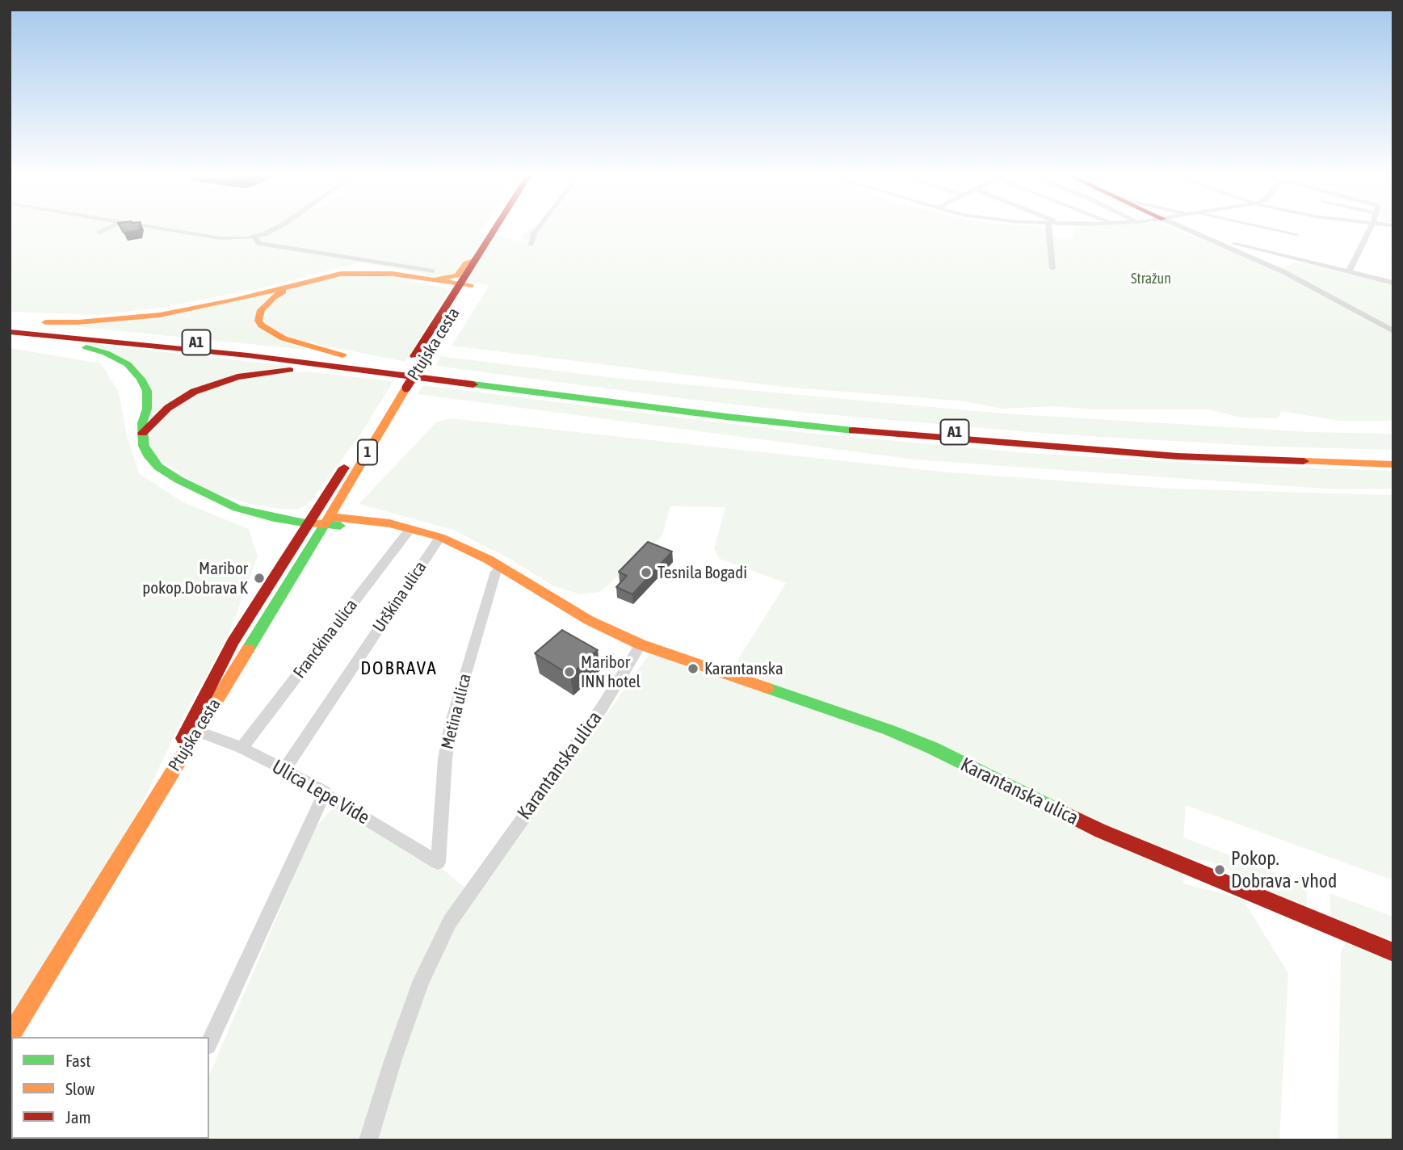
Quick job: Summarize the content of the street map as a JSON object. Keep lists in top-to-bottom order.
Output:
{
  "streets": {
    "main road": [
      "A1",
      "Ptujska cesta",
      "1",
      "Karantanska ulica"
    ],
    "street": [
      "Urškina ulica",
      "Franckina ulica",
      "Metina ulica",
      "Ulica Lepe Vide"
    ]
  },
  "crossings": [
    ["Ptujska cesta", "Karantanska ulica"],
    ["Ptujska cesta", "Ulica Lepe Vide"],
    ["Urškina ulica", "Karantanska ulica"],
    ["Urškina ulica", "Ulica Lepe Vide"],
    ["Franckina ulica", "Karantanska ulica"],
    ["Franckina ulica", "Ulica Lepe Vide"],
    ["Metina ulica", "Karantanska ulica"],
    ["Metina ulica", "Ulica Lepe Vide"]
  ],
  "districts": ["DOBRAVA"],
  "parks": ["Stražun"],
  "places": [
    "Tesnila Bogadi",
    "Maribor pokop.Dobrava K",
    "Karantanska",
    "Maribor INN hotel",
    "Pokop. Dobrava - vhod"
  ],
  "legend": ["Fast", "Slow", "Jam"]
}
